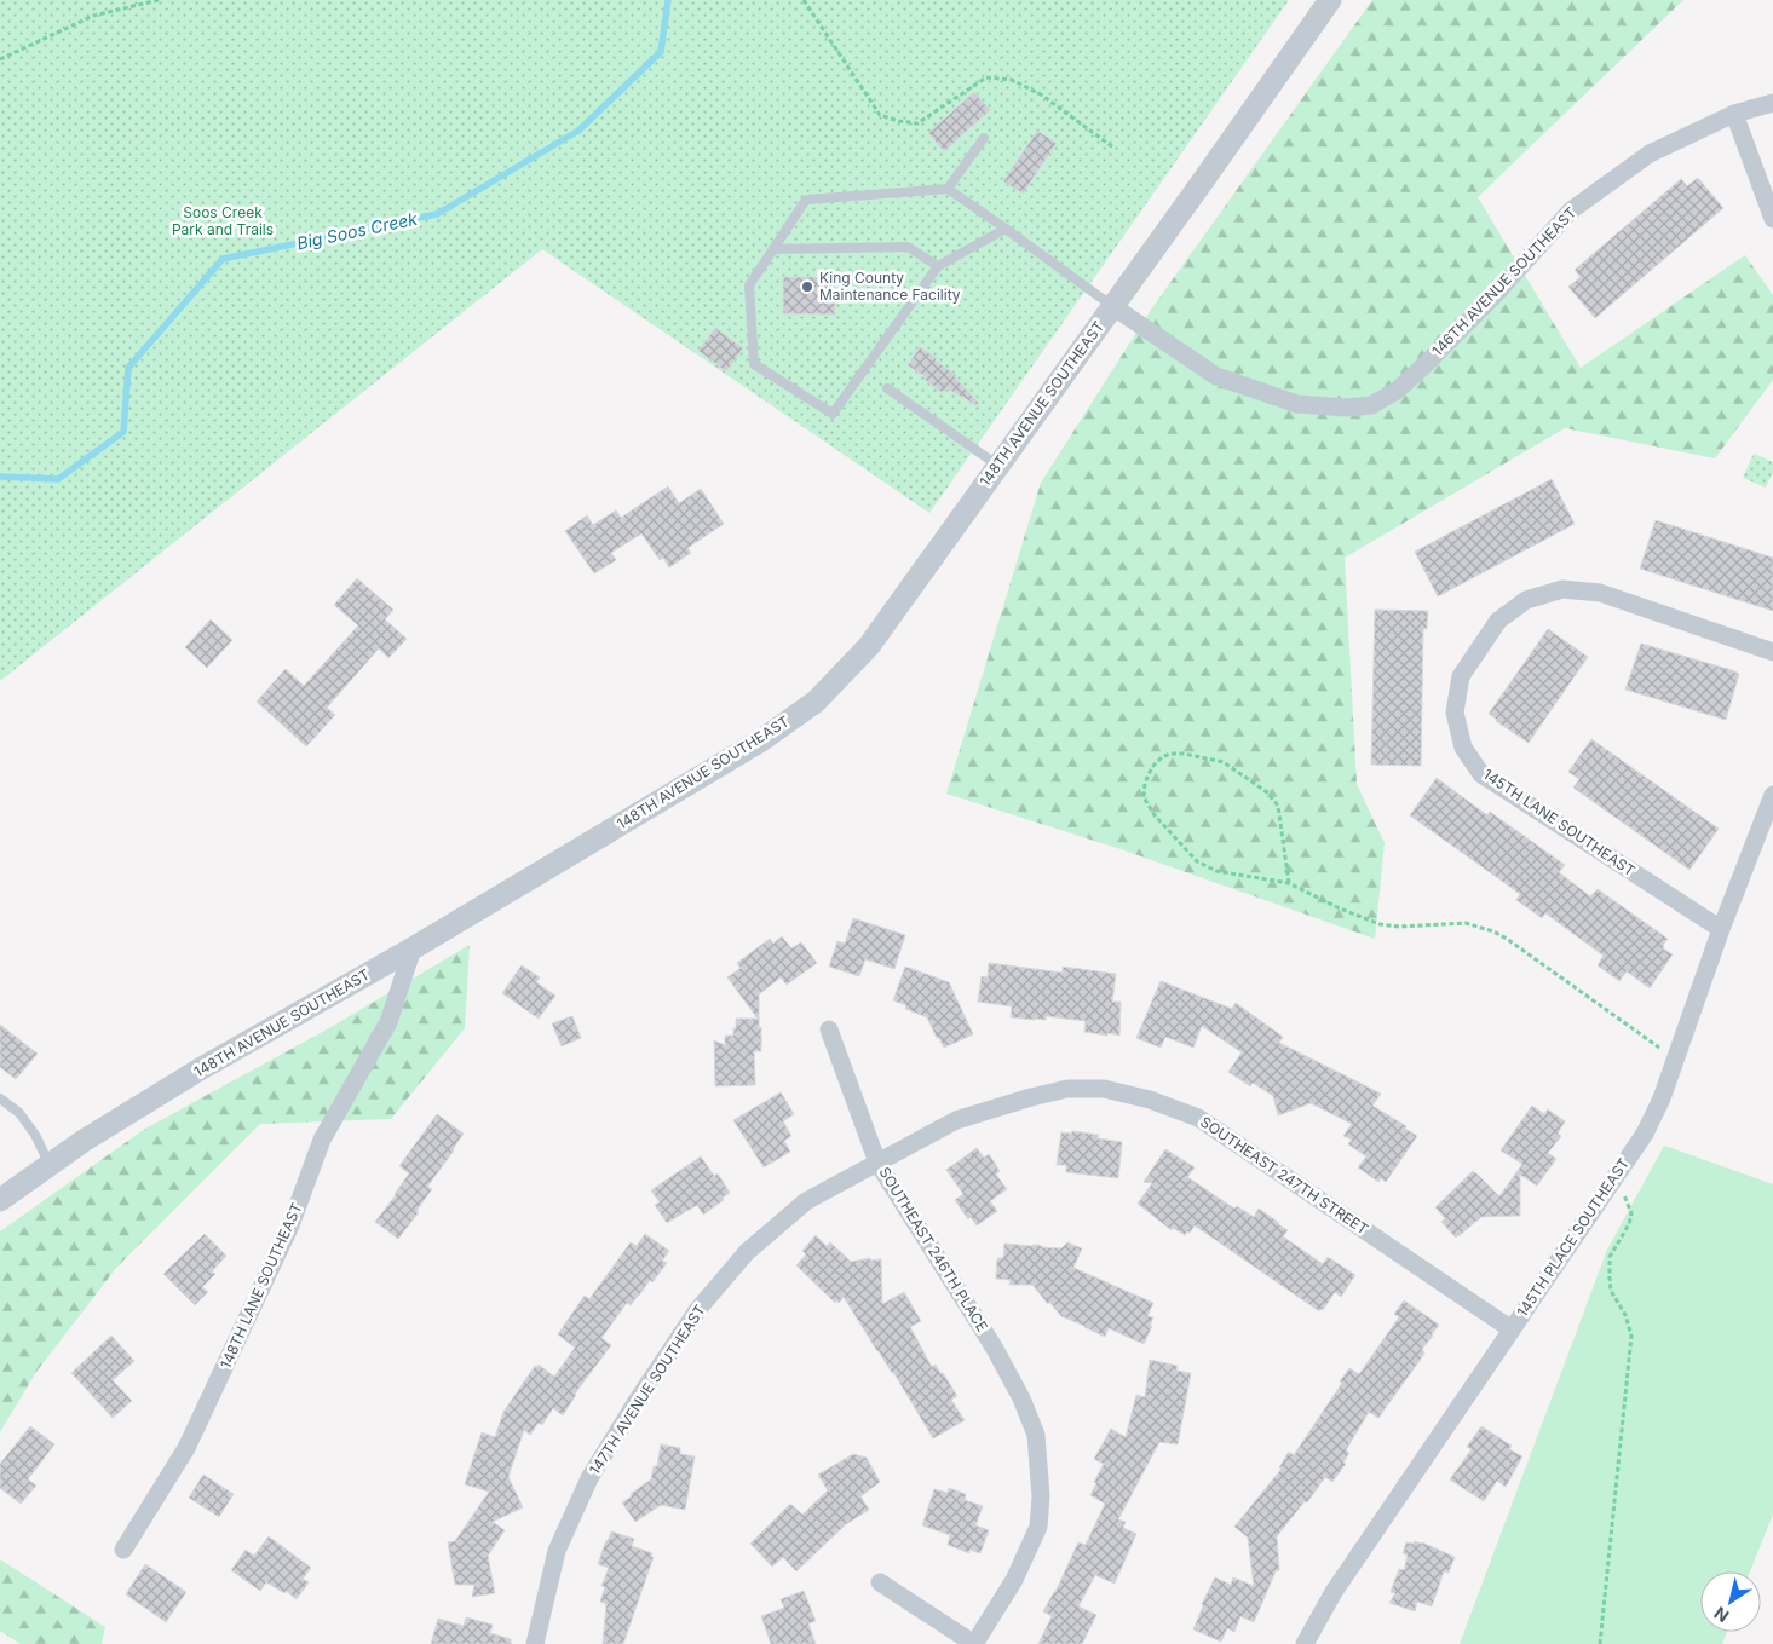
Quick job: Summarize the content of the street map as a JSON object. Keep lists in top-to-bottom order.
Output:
{
  "streets": {
    "street": [
      "146TH AVENUE SOUTHEAST",
      "148TH AVENUE SOUTHEAST",
      "145TH LANE SOUTHEAST",
      "SOUTHEAST 247TH STREET",
      "145TH PLACE SOUTHEAST",
      "SOUTHEAST 246TH PLACE",
      "148TH LANE SOUTHEAST",
      "147TH AVENUE SOUTHEAST"
    ]
  },
  "crossings": [
    ["146TH AVENUE SOUTHEAST", "148TH AVENUE SOUTHEAST"],
    ["148TH AVENUE SOUTHEAST", "148TH LANE SOUTHEAST"],
    ["145TH LANE SOUTHEAST", "145TH PLACE SOUTHEAST"],
    ["SOUTHEAST 247TH STREET", "145TH PLACE SOUTHEAST"],
    ["SOUTHEAST 247TH STREET", "147TH AVENUE SOUTHEAST"],
    ["SOUTHEAST 246TH PLACE", "147TH AVENUE SOUTHEAST"]
  ],
  "water": ["Big Soos Creek"],
  "parks": ["Soos Creek Park and Trails"],
  "places": ["King County Maintenance Facility"],
  "north": "bottom left"
}
